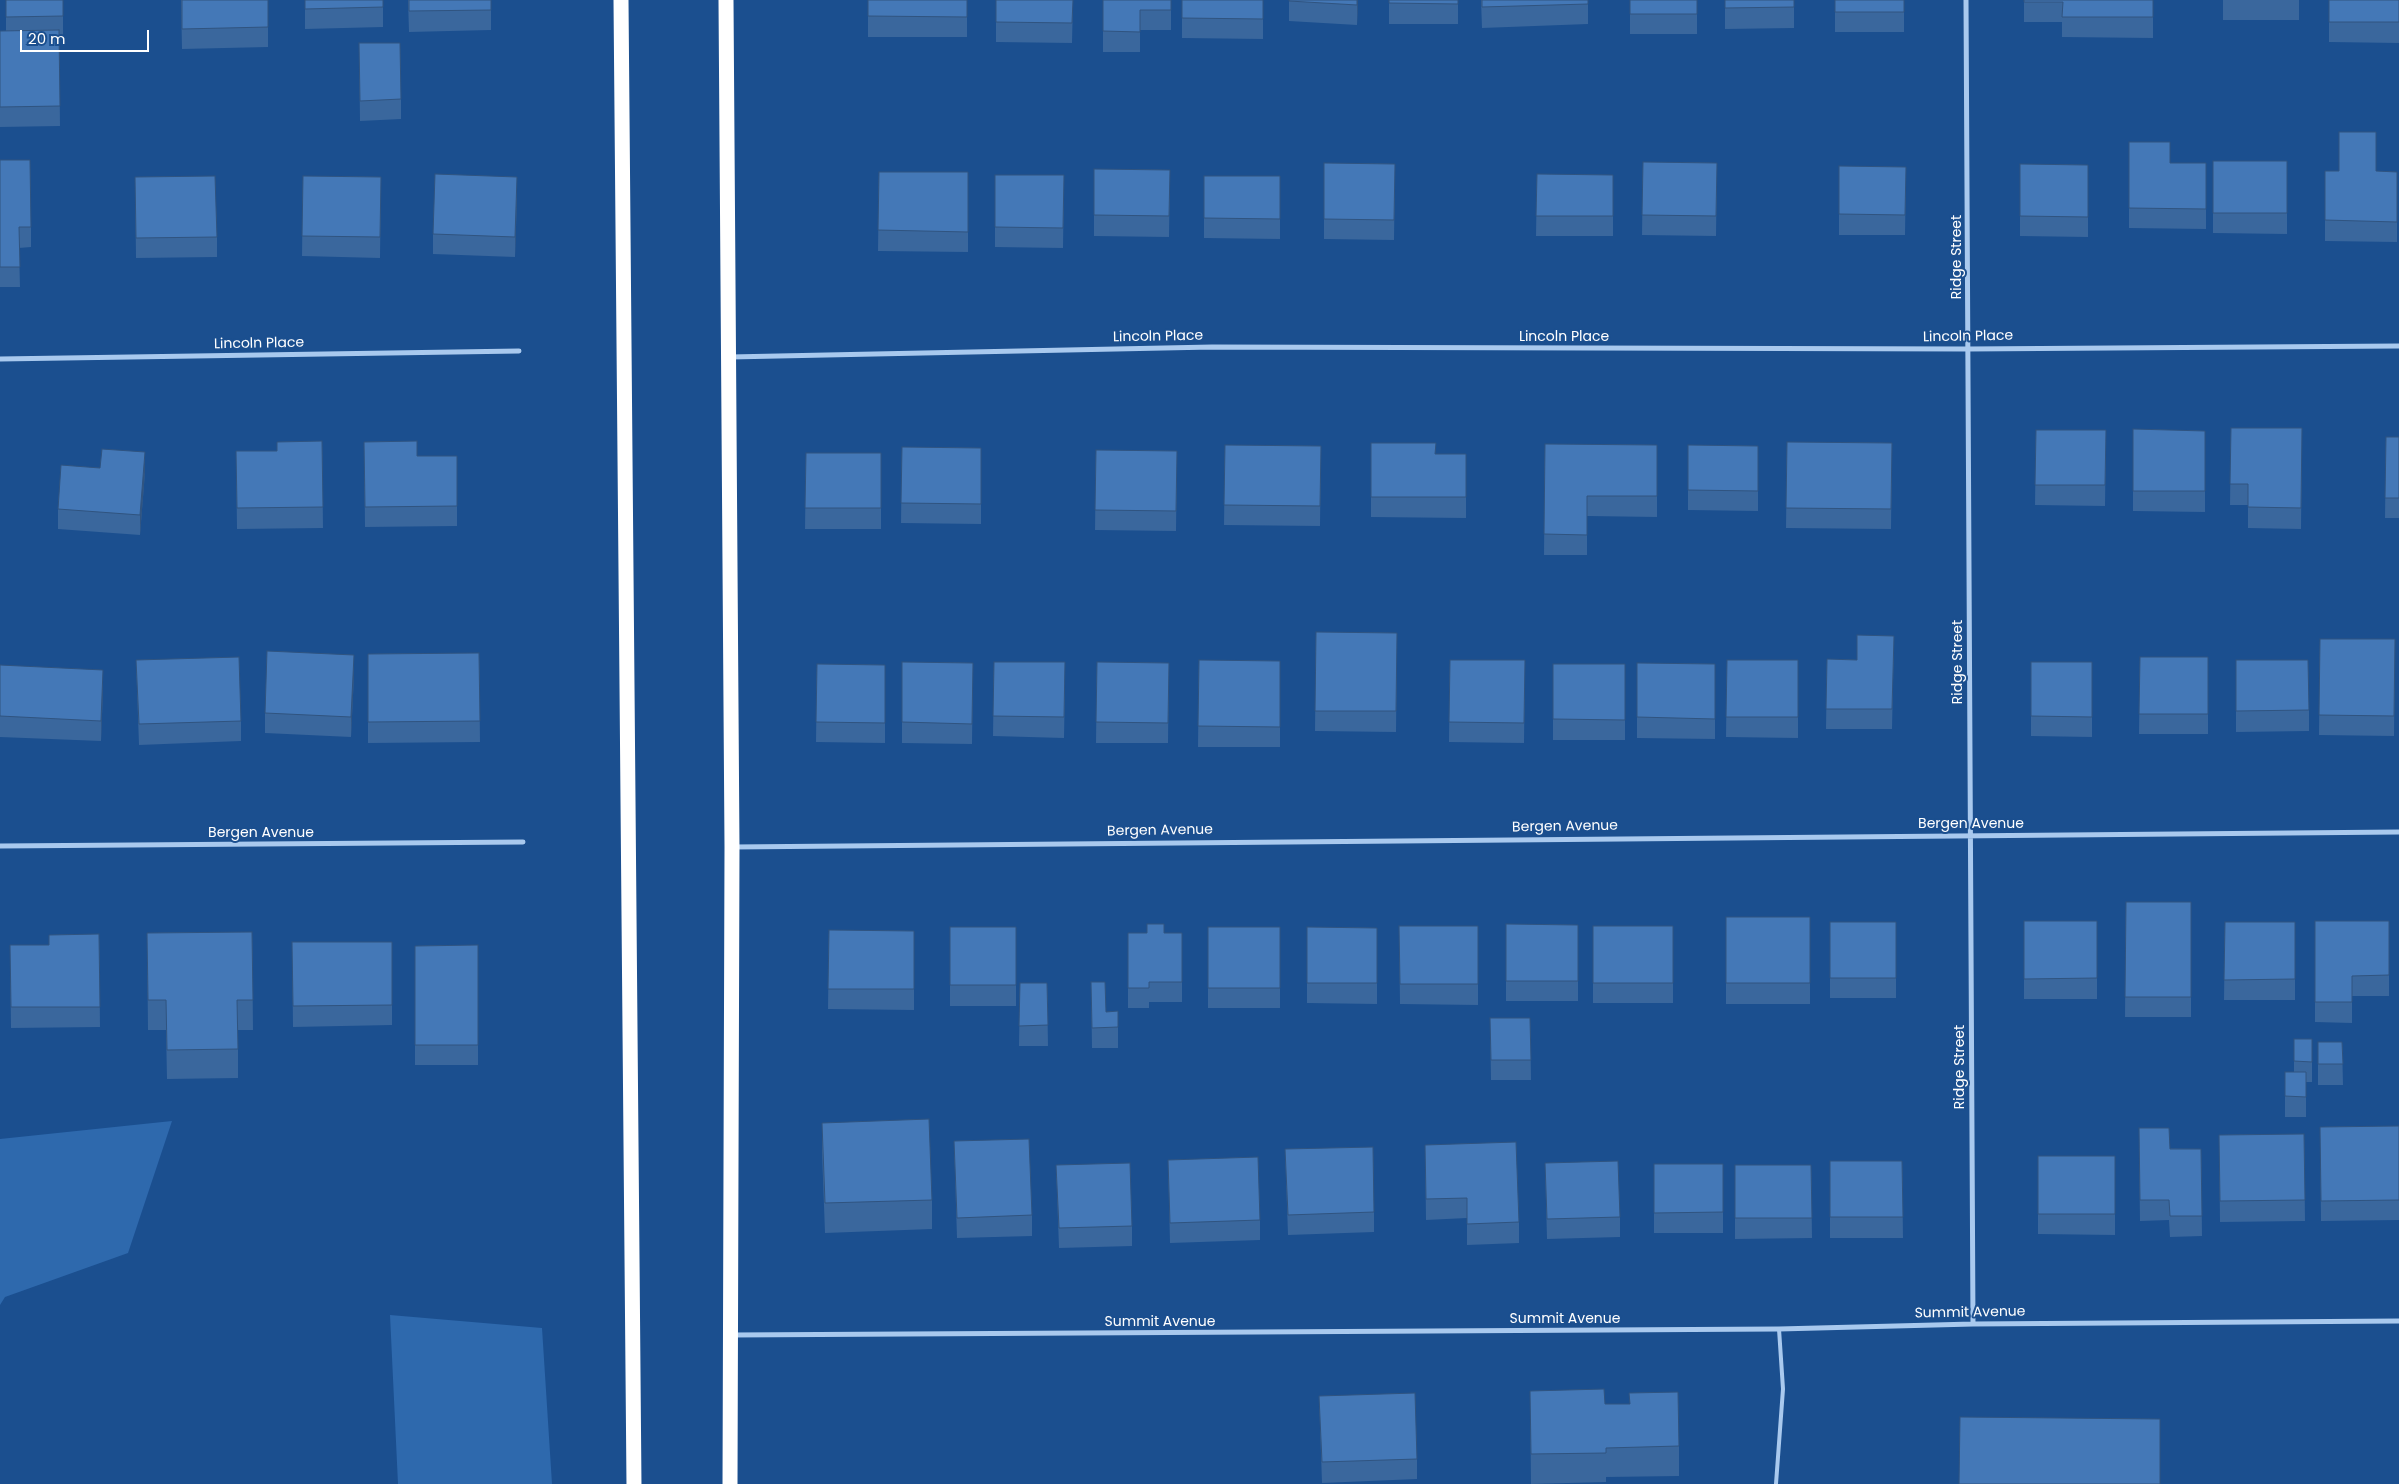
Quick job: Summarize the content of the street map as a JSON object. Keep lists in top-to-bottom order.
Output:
{
  "streets": {
    "street": [
      "Ridge Street",
      "Lincoln Place",
      "Bergen Avenue",
      "Summit Avenue"
    ]
  },
  "crossings": [
    ["Ridge Street", "Lincoln Place"],
    ["Ridge Street", "Bergen Avenue"],
    ["Ridge Street", "Summit Avenue"]
  ],
  "scale_bar": "20 m"
}
